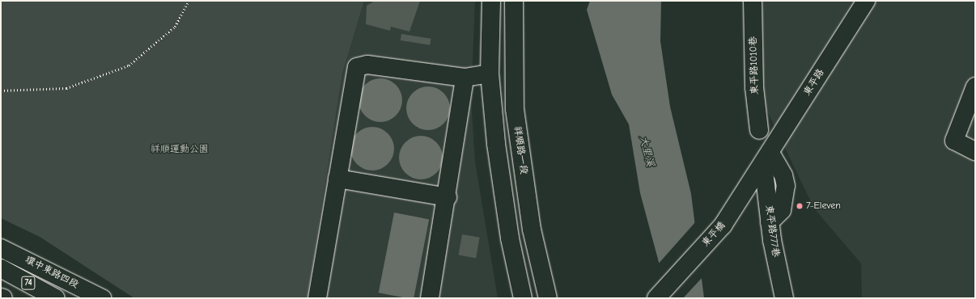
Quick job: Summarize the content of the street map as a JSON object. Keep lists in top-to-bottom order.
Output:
{
  "streets": {
    "main road": [
      "東平路1010巷",
      "東平路",
      "祥順路一段",
      "東平路777巷",
      "東平橋",
      "環中東路四段",
      "74"
    ]
  },
  "crossings": [
    ["東平路", "東平路777巷"],
    ["東平路", "東平橋"],
    ["東平路777巷", "東平橋"]
  ],
  "water": ["大里溪"],
  "parks": ["祥順運動公園"],
  "places": ["7-Eleven"]
}
